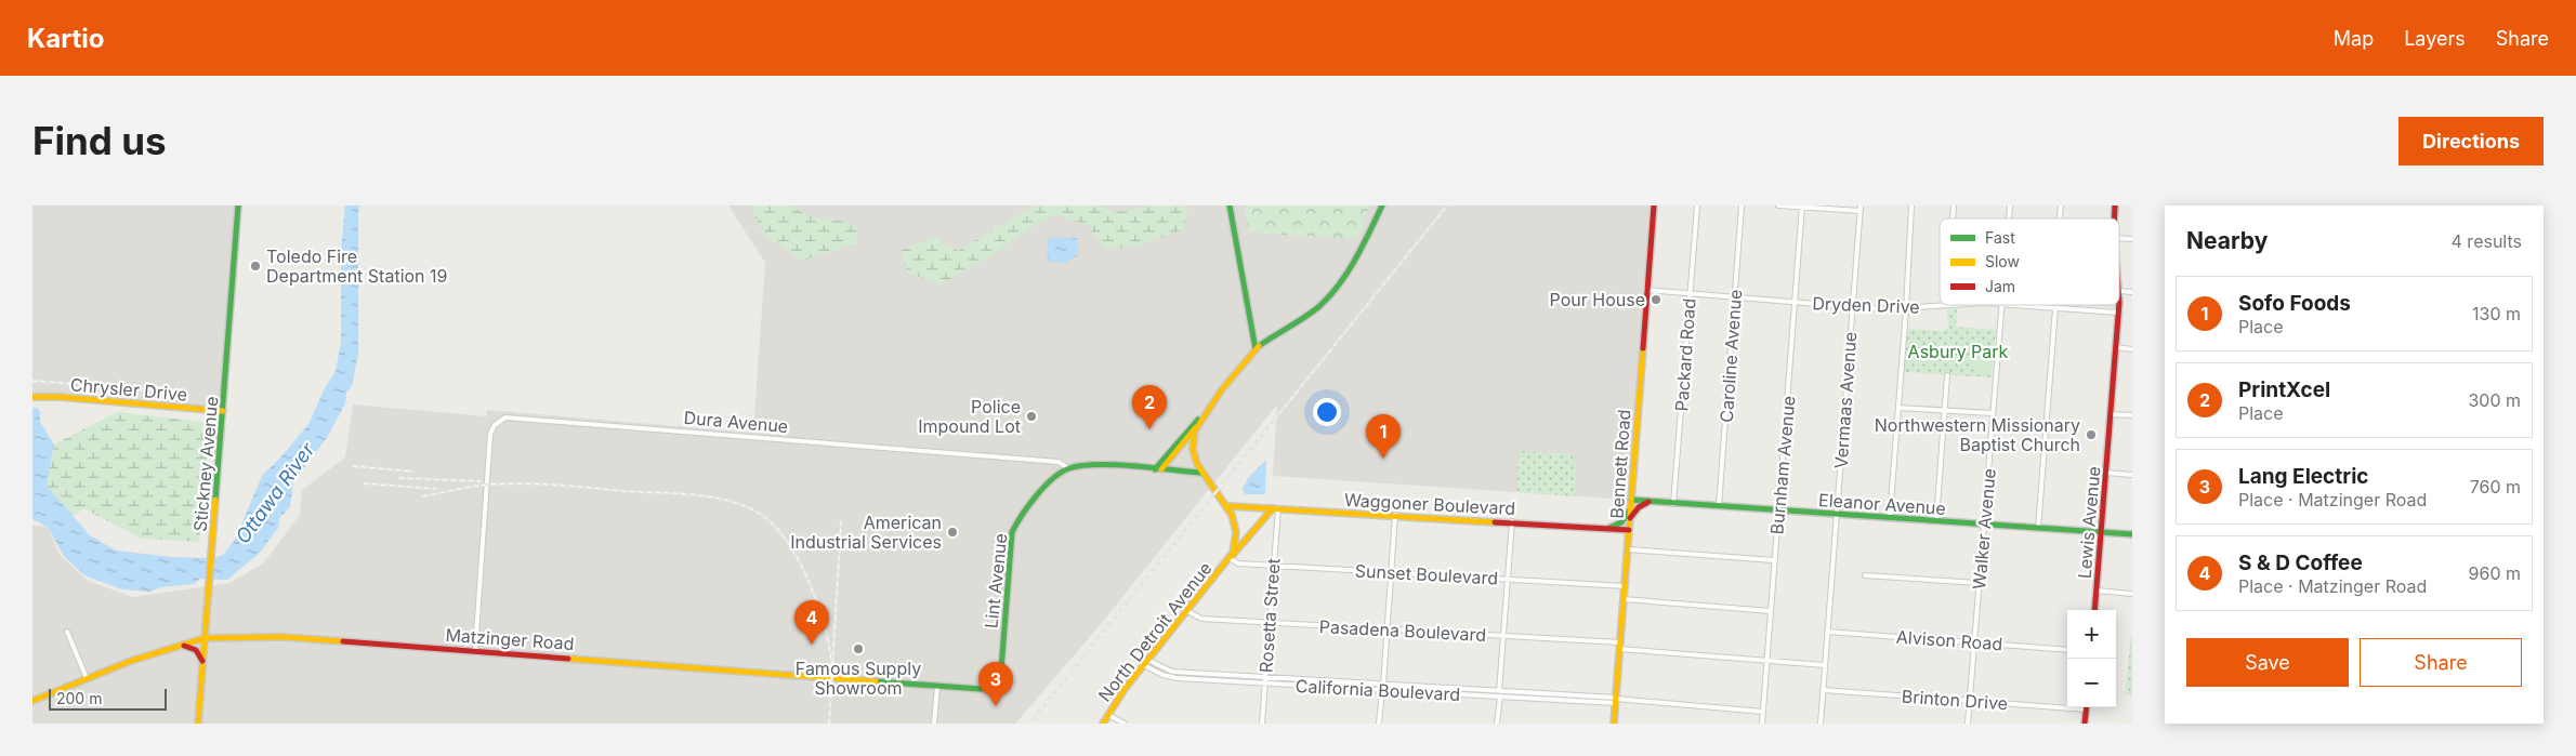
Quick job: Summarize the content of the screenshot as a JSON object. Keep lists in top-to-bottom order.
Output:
{
  "streets": {
    "street": [
      "Dryden Drive",
      "Packard Road",
      "Caroline Avenue",
      "Chrysler Drive",
      "Vermaas Avenue",
      "Dura Avenue",
      "Stickney Avenue",
      "Bennett Road",
      "Burnham Avenue",
      "Waggoner Boulevard",
      "Eleanor Avenue",
      "Lewis Avenue",
      "Walker Avenue",
      "Sunset Boulevard",
      "Lint Avenue",
      "Rosetta Street",
      "Pasadena Boulevard",
      "North Detroit Avenue",
      "Matzinger Road",
      "Alvison Road",
      "California Boulevard",
      "Brinton Drive"
    ]
  },
  "crossings": [
    ["Dryden Drive", "Packard Road"],
    ["Dryden Drive", "Caroline Avenue"],
    ["Dryden Drive", "Vermaas Avenue"],
    ["Dryden Drive", "Bennett Road"],
    ["Dryden Drive", "Burnham Avenue"],
    ["Dryden Drive", "Lewis Avenue"],
    ["Packard Road", "Eleanor Avenue"],
    ["Caroline Avenue", "Eleanor Avenue"],
    ["Chrysler Drive", "Stickney Avenue"],
    ["Vermaas Avenue", "Eleanor Avenue"],
    ["Vermaas Avenue", "Pasadena Boulevard"],
    ["Vermaas Avenue", "Alvison Road"],
    ["Vermaas Avenue", "Brinton Drive"],
    ["Dura Avenue", "Lint Avenue"],
    ["Dura Avenue", "North Detroit Avenue"],
    ["Dura Avenue", "Matzinger Road"],
    ["Stickney Avenue", "Matzinger Road"],
    ["Bennett Road", "Waggoner Boulevard"],
    ["Bennett Road", "Eleanor Avenue"],
    ["Bennett Road", "Sunset Boulevard"],
    ["Bennett Road", "Pasadena Boulevard"],
    ["Bennett Road", "California Boulevard"],
    ["Burnham Avenue", "Eleanor Avenue"],
    ["Burnham Avenue", "Pasadena Boulevard"],
    ["Burnham Avenue", "California Boulevard"],
    ["Waggoner Boulevard", "Rosetta Street"],
    ["Waggoner Boulevard", "North Detroit Avenue"],
    ["Eleanor Avenue", "Lewis Avenue"],
    ["Eleanor Avenue", "Walker Avenue"],
    ["Walker Avenue", "Alvison Road"],
    ["Walker Avenue", "Brinton Drive"],
    ["Sunset Boulevard", "Rosetta Street"],
    ["Sunset Boulevard", "North Detroit Avenue"],
    ["Lint Avenue", "Matzinger Road"],
    ["Rosetta Street", "Pasadena Boulevard"],
    ["Rosetta Street", "North Detroit Avenue"],
    ["Rosetta Street", "California Boulevard"],
    ["Pasadena Boulevard", "North Detroit Avenue"],
    ["North Detroit Avenue", "California Boulevard"]
  ],
  "water": ["Ottawa River"],
  "parks": ["Asbury Park"],
  "places": [
    "Toledo Fire Department Station 19",
    "Pour House",
    "Police Impound Lot",
    "Northwestern Missionary Baptist Church",
    "American Industrial Services",
    "Famous Supply Showroom"
  ],
  "legend": ["Fast", "Slow", "Jam"],
  "scale_bar": "200 m",
  "page": {
    "header": "Kartio",
    "nav": ["Map", "Layers", "Share"],
    "buttons": [
      "Directions",
      ["Save", "Share"]
    ],
    "title": "Find us",
    "heading": ["Nearby", "4 results"],
    "list": [
      {
        "mark": "1",
        "name": "Sofo Foods",
        "note": "Place",
        "value": "130 m"
      },
      {
        "mark": "2",
        "name": "PrintXcel",
        "note": "Place",
        "value": "300 m"
      },
      {
        "mark": "3",
        "name": "Lang Electric",
        "note": "Place · Matzinger Road",
        "value": "760 m"
      },
      {
        "mark": "4",
        "name": "S & D Coffee",
        "note": "Place · Matzinger Road",
        "value": "960 m"
      }
    ],
    "pins": [
      "2",
      "1",
      "4",
      "3"
    ],
    "map_buttons": ["+", "−"],
    "scale": "200 m"
  }
}
